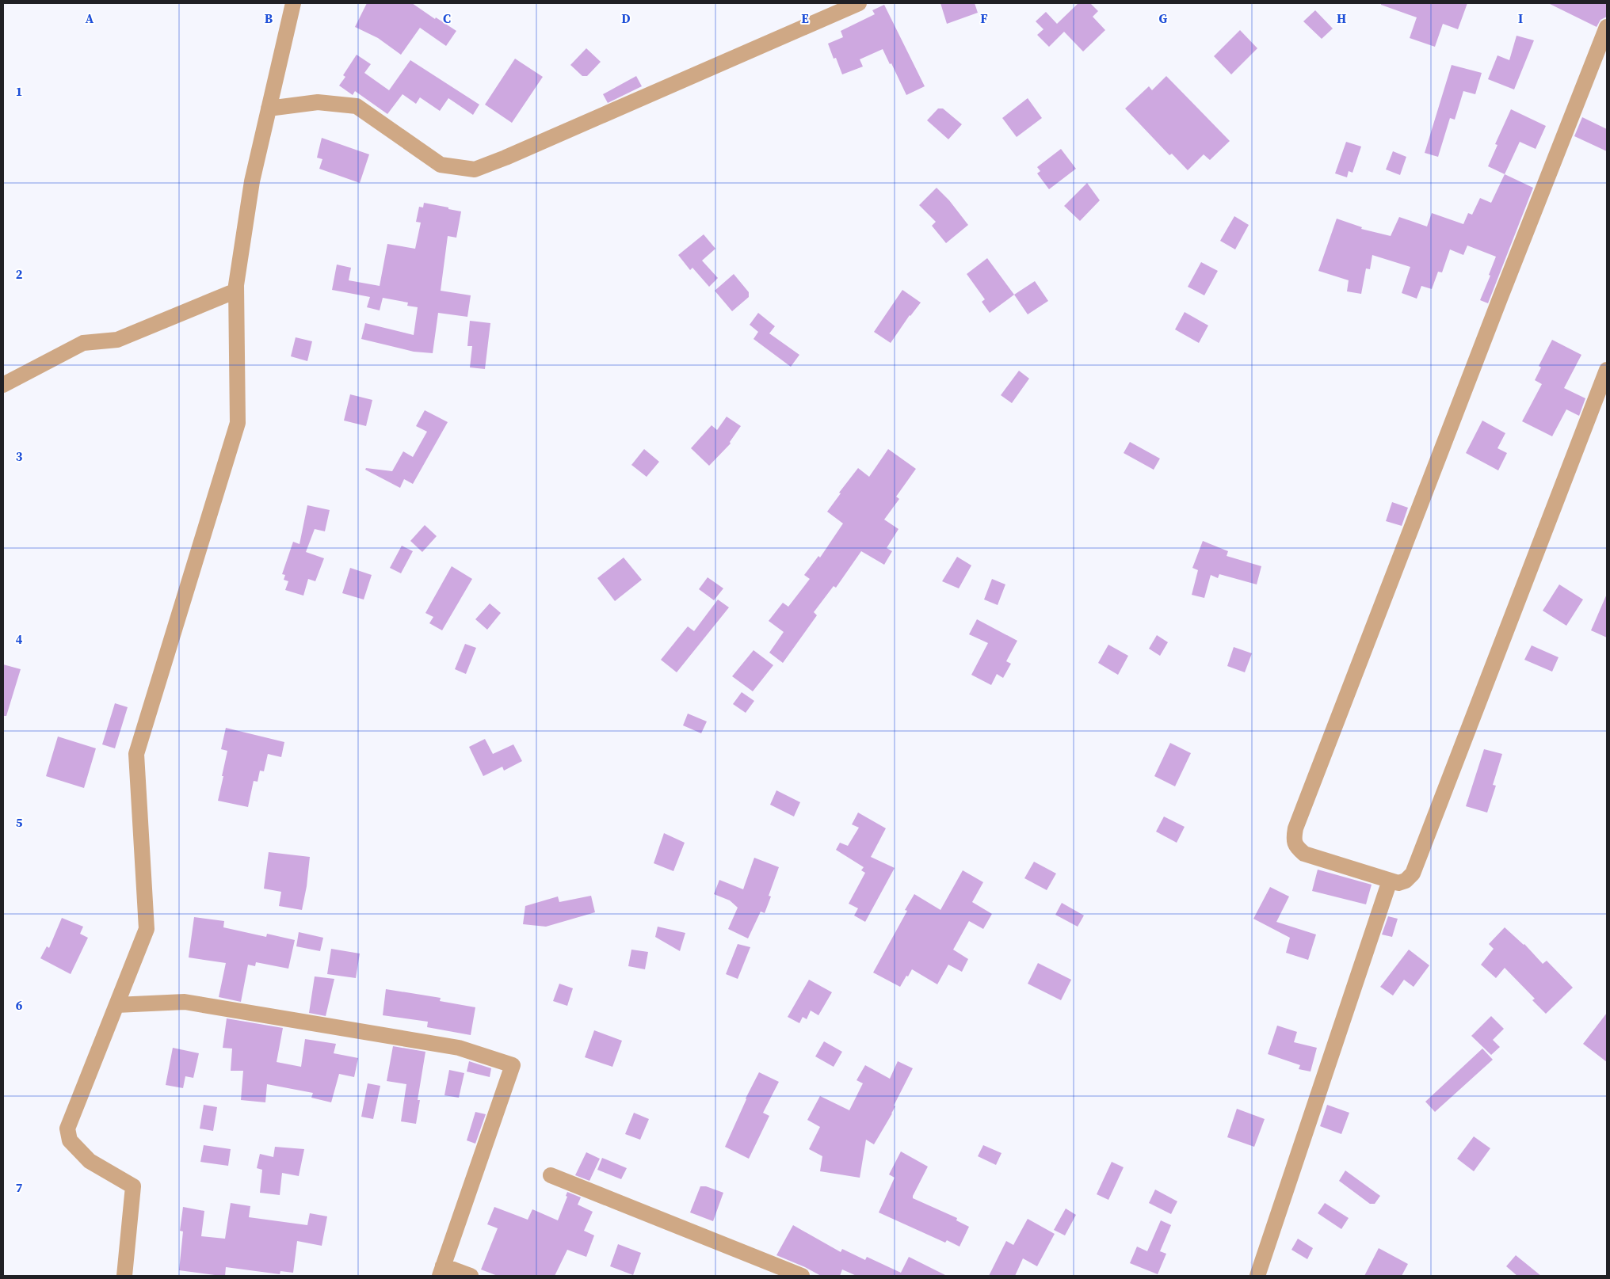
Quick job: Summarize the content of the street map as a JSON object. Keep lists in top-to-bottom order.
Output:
{
  "grid": {
    "columns": [
      "A",
      "B",
      "C",
      "D",
      "E",
      "F",
      "G",
      "H",
      "I"
    ],
    "rows": [
      "1",
      "2",
      "3",
      "4",
      "5",
      "6",
      "7"
    ]
  }
}
